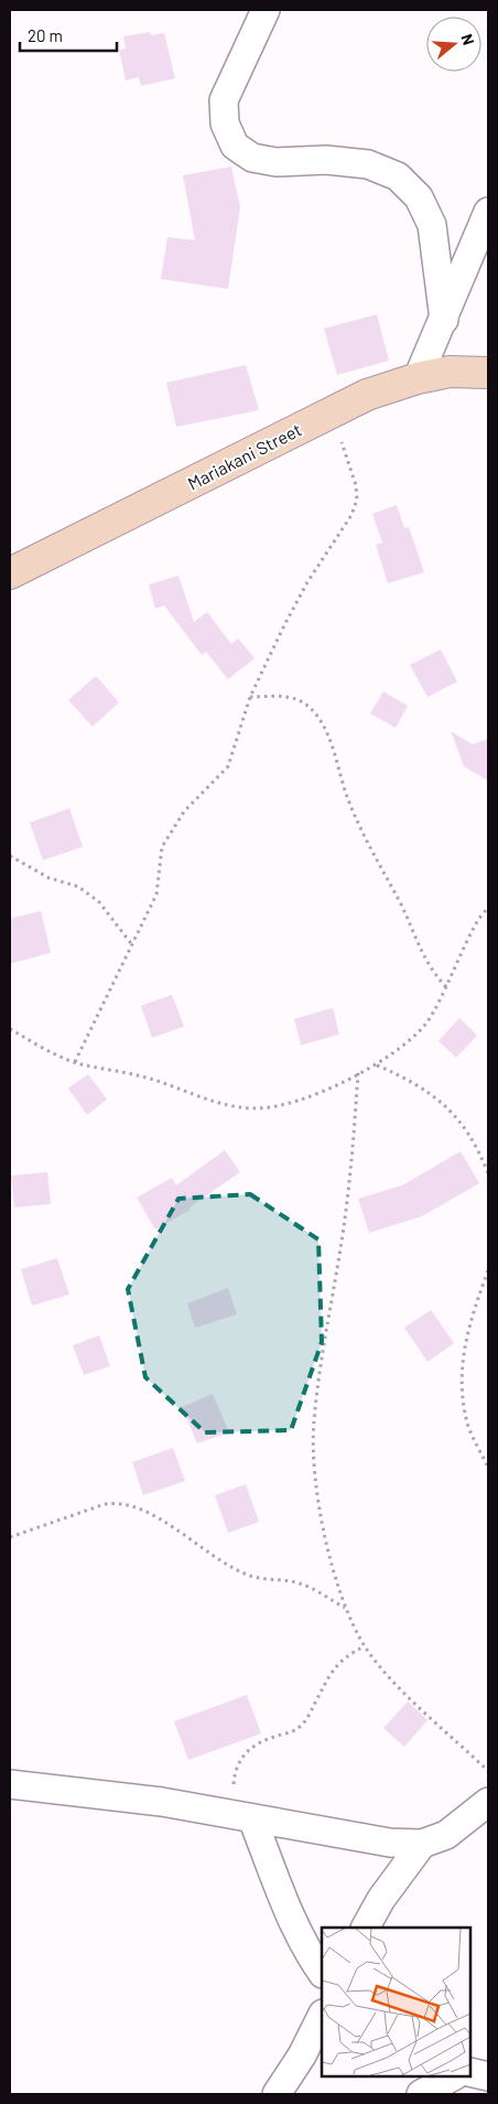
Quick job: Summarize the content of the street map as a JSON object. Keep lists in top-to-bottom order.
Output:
{
  "streets": {
    "street": ["Mariakani Street"]
  },
  "scale_bar": "20 m",
  "north": "right"
}
